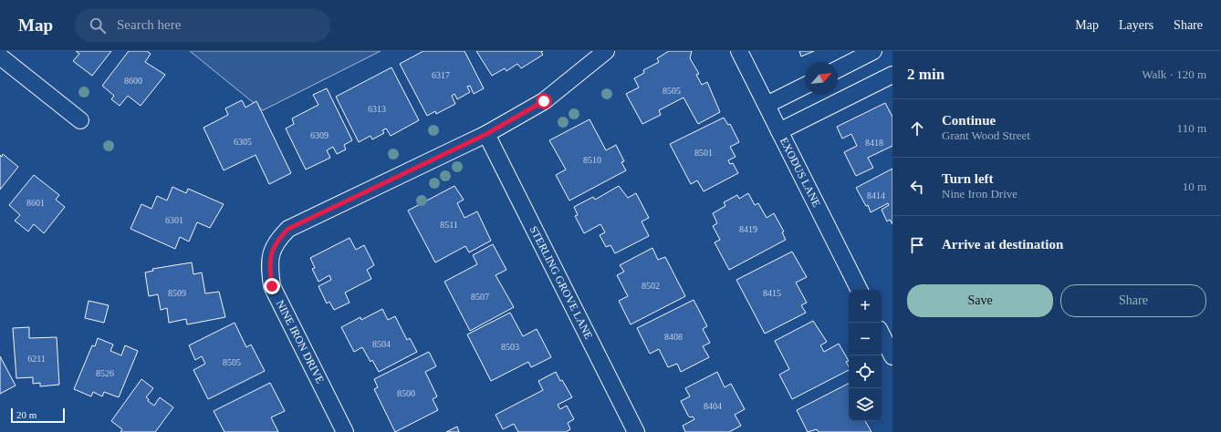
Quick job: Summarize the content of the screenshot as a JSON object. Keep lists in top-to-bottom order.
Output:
{
  "streets": {
    "street": ["EXODUS LANE", "STERLING GROVE LANE", "NINE IRON DRIVE"]
  },
  "crossings": [
    ["STERLING GROVE LANE", "NINE IRON DRIVE"]
  ],
  "house_numbers": [
    "6317",
    "8600",
    "8505",
    "6313",
    "6309",
    "6305",
    "8418",
    "8501",
    "8510",
    "8414",
    "8601",
    "6301",
    "8511",
    "8419",
    "8502",
    "8509",
    "8415",
    "8507",
    "8408",
    "8504",
    "8503",
    "6211",
    "8505",
    "8526",
    "8500",
    "8404"
  ],
  "scale_bar": "20 m",
  "north": "top right",
  "page": {
    "header": "Map",
    "search": "Search here",
    "nav": ["Map", "Layers", "Share"],
    "heading": ["2 min", "Walk · 120 m"],
    "list": [
      ["Continue", "Grant Wood Street", "110 m"],
      ["Turn left", "Nine Iron Drive", "10 m"],
      "Arrive at destination"
    ],
    "buttons": ["Save", "Share"],
    "map_buttons": ["+", "−"],
    "scale": "20 m"
  }
}
